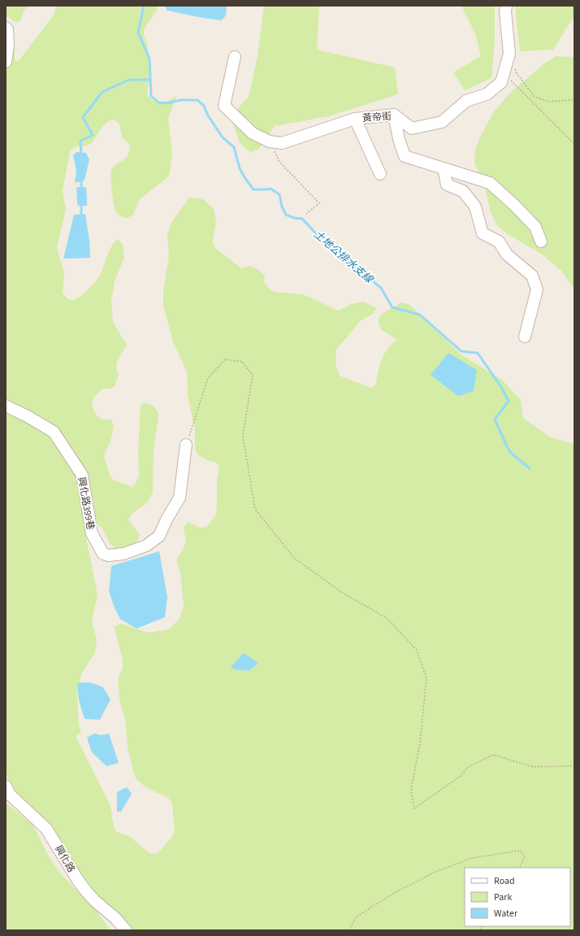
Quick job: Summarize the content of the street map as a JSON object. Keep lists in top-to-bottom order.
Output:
{
  "streets": {
    "street": ["黃帝街", "興化路399巷", "興化路"]
  },
  "water": ["土地公排水支線"],
  "legend": ["Road", "Park", "Water"]
}
